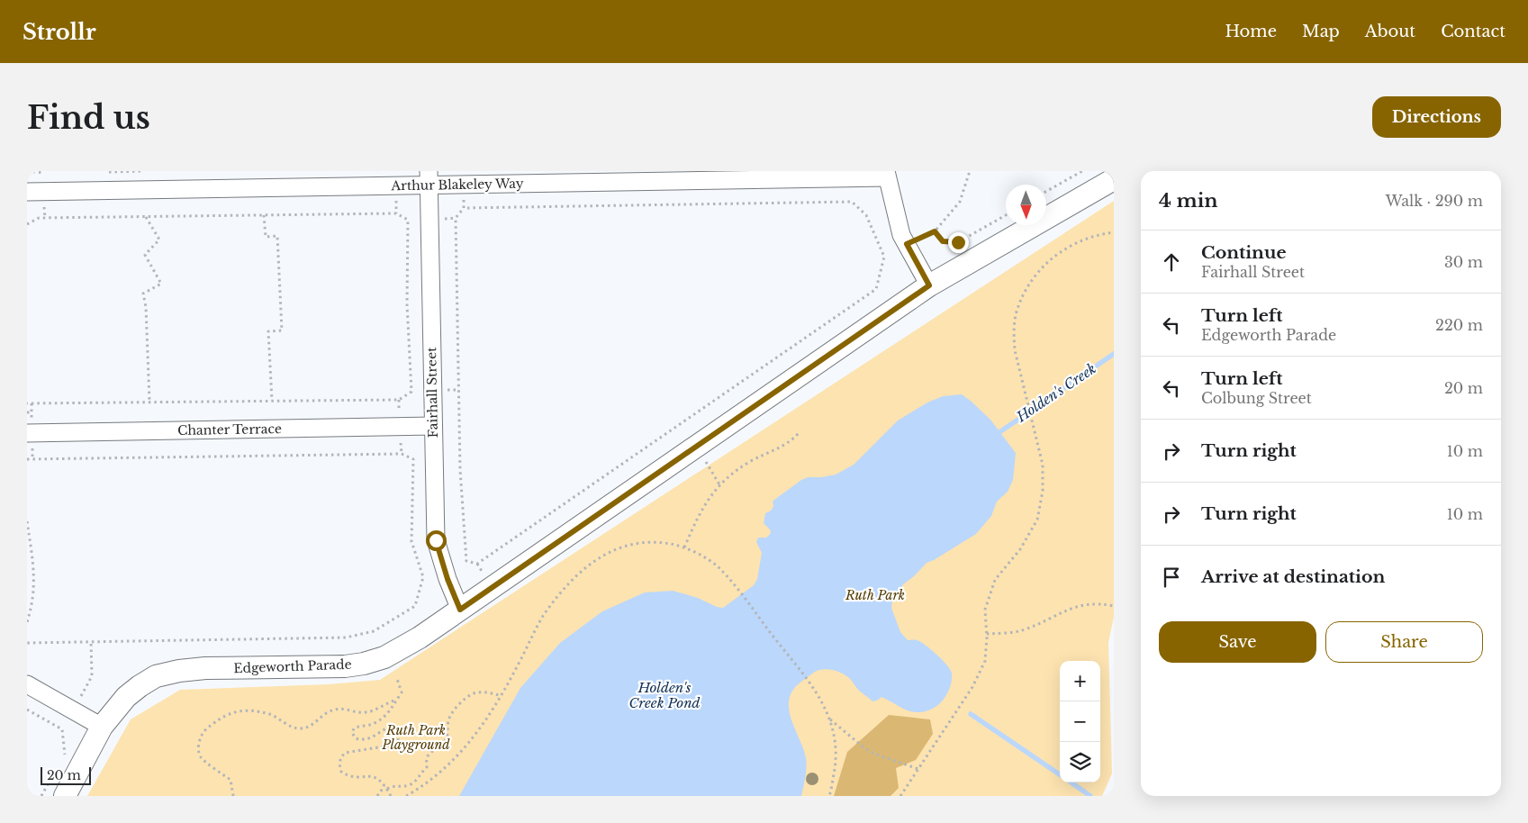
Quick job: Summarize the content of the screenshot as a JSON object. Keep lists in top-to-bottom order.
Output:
{
  "streets": {
    "street": [
      "Arthur Blakeley Way",
      "Fairhall Street",
      "Chanter Terrace",
      "Edgeworth Parade"
    ]
  },
  "crossings": [
    ["Arthur Blakeley Way", "Fairhall Street"],
    ["Fairhall Street", "Chanter Terrace"],
    ["Fairhall Street", "Edgeworth Parade"]
  ],
  "water": ["Holden's Creek", "Holden's Creek Pond"],
  "parks": ["Ruth Park", "Ruth Park Playground"],
  "scale_bar": "20 m",
  "north": "bottom",
  "page": {
    "header": "Strollr",
    "nav": [
      "Home",
      "Map",
      "About",
      "Contact"
    ],
    "buttons": [
      "Directions",
      ["Save", "Share"]
    ],
    "title": "Find us",
    "heading": ["4 min", "Walk · 290 m"],
    "list": [
      ["Continue", "Fairhall Street", "30 m"],
      ["Turn left", "Edgeworth Parade", "220 m"],
      ["Turn left", "Colbung Street", "20 m"],
      ["Turn right", "10 m"],
      ["Turn right", "10 m"],
      "Arrive at destination"
    ],
    "map_buttons": ["+", "−"],
    "scale": "20 m"
  }
}
